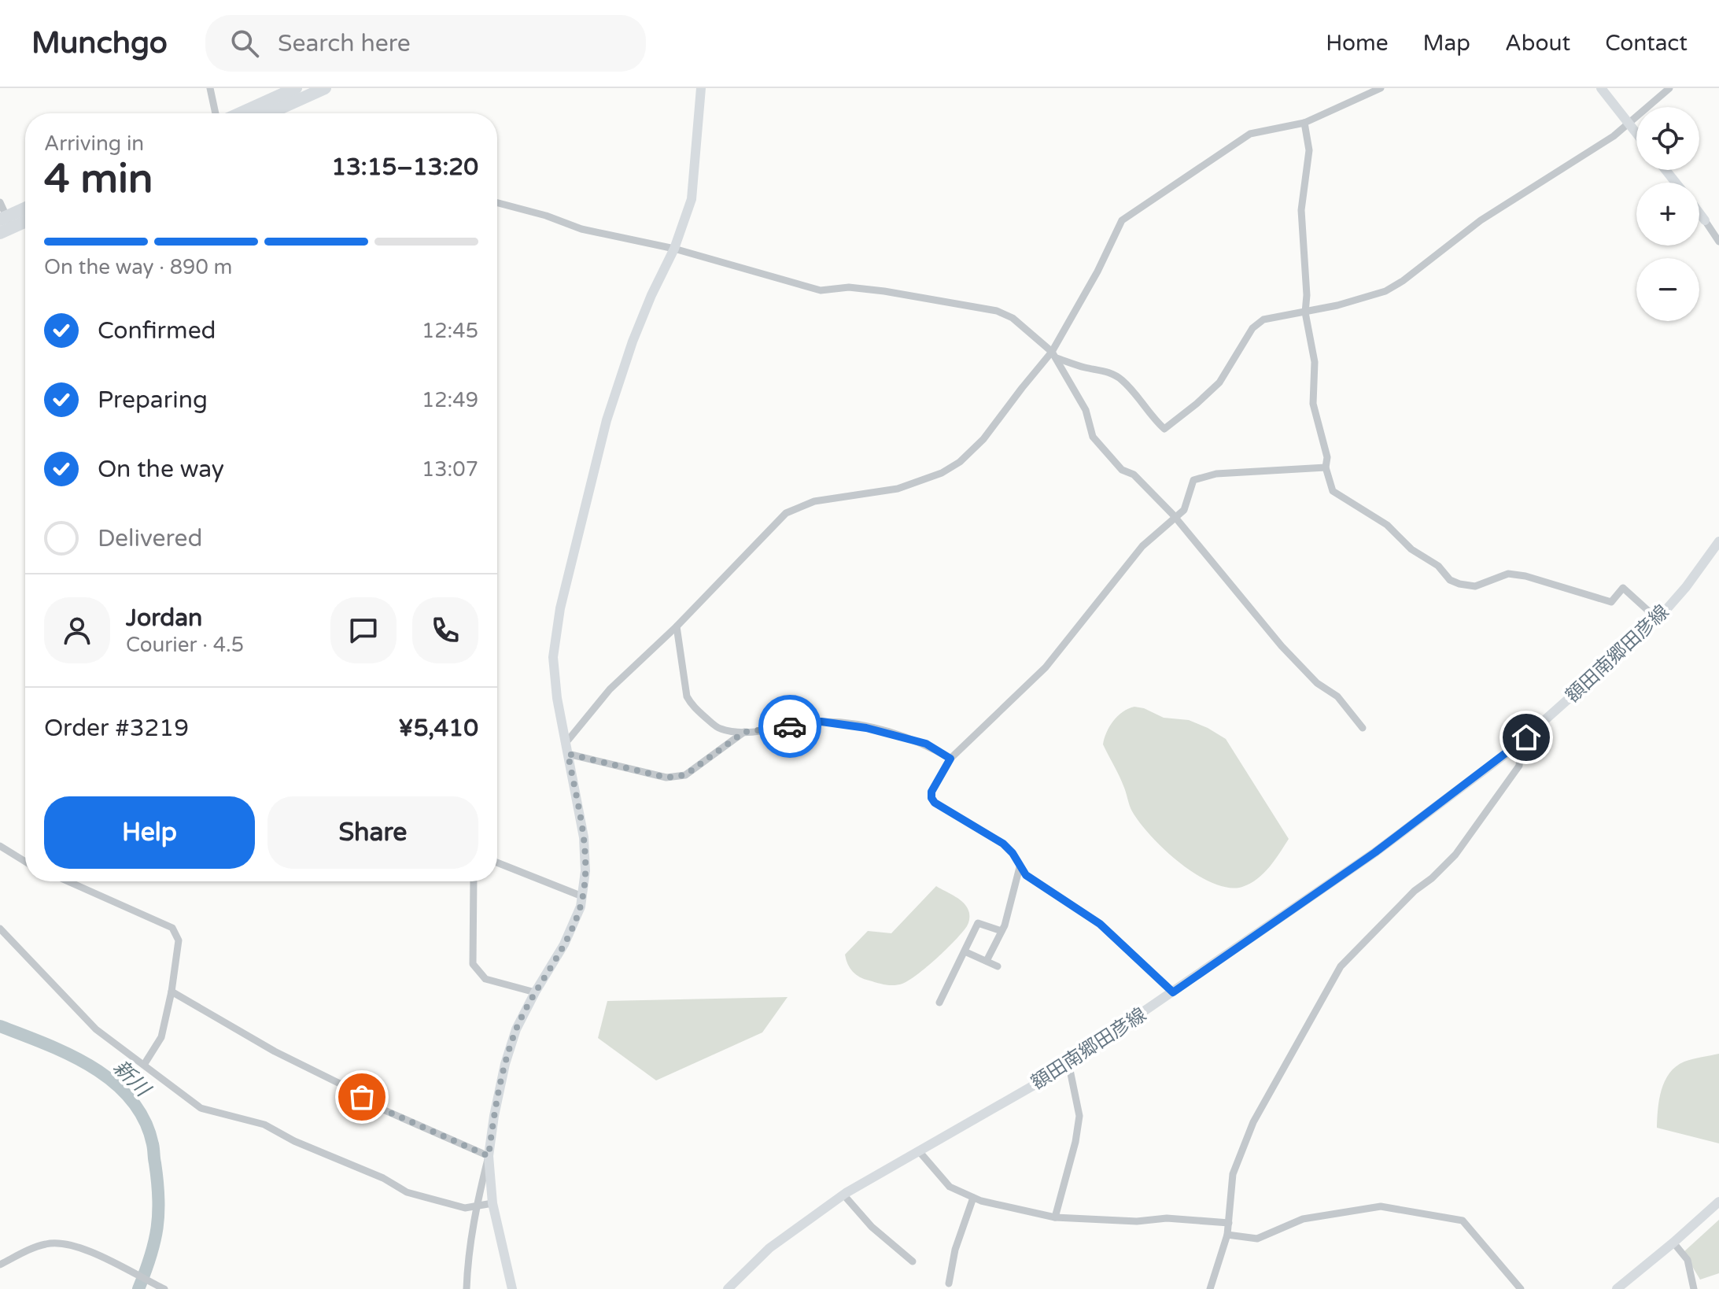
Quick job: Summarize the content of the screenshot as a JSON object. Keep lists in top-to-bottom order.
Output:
{
  "streets": {
    "street": ["額田南郷田彦線"]
  },
  "water": ["新川"],
  "page": {
    "header": "Munchgo",
    "search": "Search here",
    "nav": [
      "Home",
      "Map",
      "About",
      "Contact"
    ],
    "map_buttons": ["+", "−"],
    "heading": ["4 min", "Arriving in", "13:15–13:20"],
    "panel": [
      "Jordan",
      "Courier · 4.5",
      "Order #3219",
      "¥5,410"
    ],
    "bar": "On the way · 890 m",
    "list": [
      ["Confirmed", "12:45"],
      ["Preparing", "12:49"],
      ["On the way", "13:07"],
      "Delivered"
    ],
    "buttons": ["Help", "Share"]
  }
}
